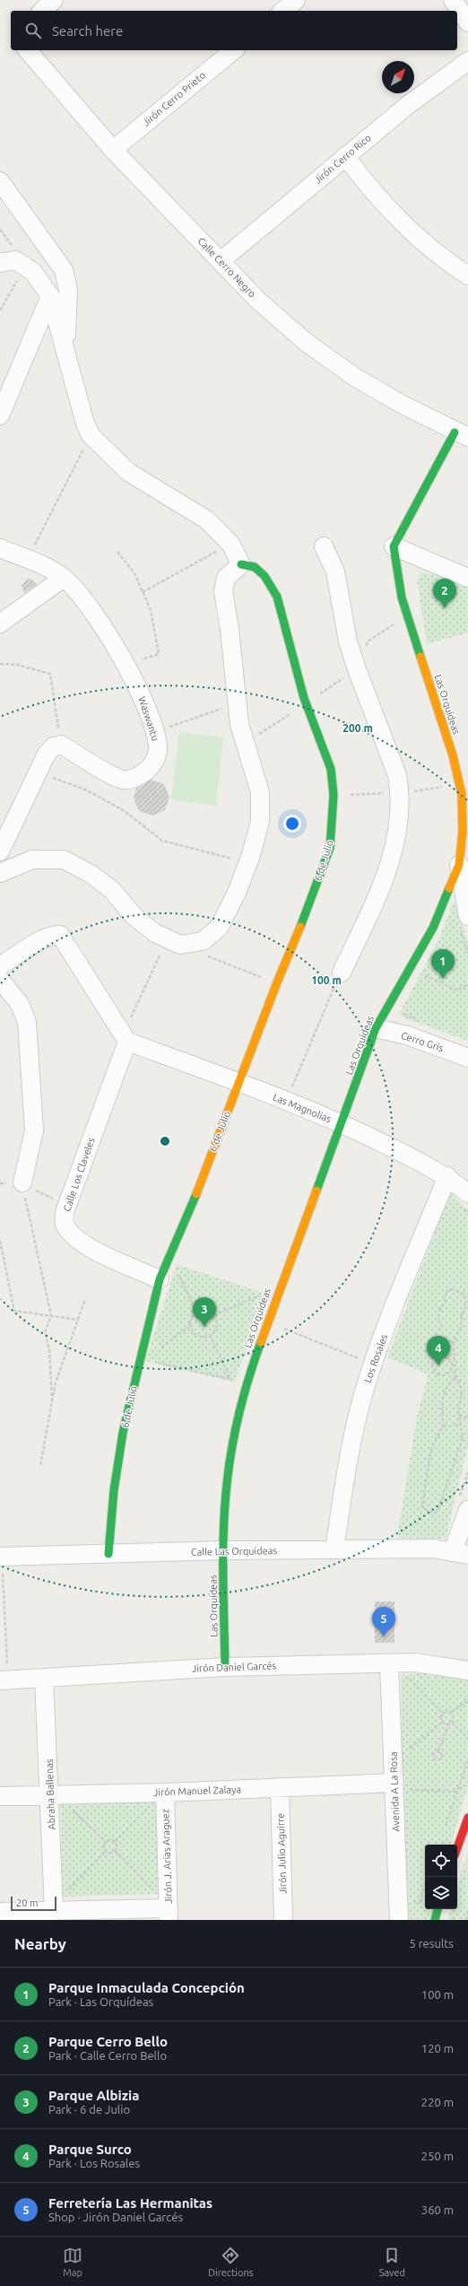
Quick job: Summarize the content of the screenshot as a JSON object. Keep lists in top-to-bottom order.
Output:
{
  "streets": {
    "street": [
      "Jirón Cerro Prieto",
      "Jirón Cerro Rico",
      "Calle Cerro Negro",
      "Las Orquídeas",
      "Waswantu",
      "6 de Julio",
      "Cerro Gris",
      "Las Magnolias",
      "Calle Los Claveles",
      "Los Rosales",
      "Calle Las Orquídeas",
      "Jirón Daniel Garcés",
      "Jirón Manuel Zalaya",
      "Avenida A La Rosa",
      "Abraha Ballenas",
      "Jirón Julio Aguirre",
      "Jirón J. Arias Araguez"
    ]
  },
  "crossings": [
    ["Jirón Cerro Prieto", "Calle Cerro Negro"],
    ["Jirón Cerro Rico", "Calle Cerro Negro"],
    ["Las Orquídeas", "Cerro Gris"],
    ["Las Orquídeas", "Las Magnolias"],
    ["Las Orquídeas", "Calle Las Orquídeas"],
    ["Las Orquídeas", "Jirón Daniel Garcés"],
    ["6 de Julio", "Las Magnolias"],
    ["6 de Julio", "Calle Los Claveles"],
    ["6 de Julio", "Calle Las Orquídeas"],
    ["Las Magnolias", "Calle Los Claveles"],
    ["Las Magnolias", "Los Rosales"],
    ["Los Rosales", "Calle Las Orquídeas"],
    ["Jirón Daniel Garcés", "Avenida A La Rosa"],
    ["Jirón Daniel Garcés", "Abraha Ballenas"],
    ["Jirón Manuel Zalaya", "Avenida A La Rosa"],
    ["Jirón Manuel Zalaya", "Abraha Ballenas"],
    ["Jirón Manuel Zalaya", "Jirón Julio Aguirre"],
    ["Jirón Manuel Zalaya", "Jirón J. Arias Araguez"]
  ],
  "scale_bar": "20 m",
  "north": "top right",
  "page": {
    "search": "Search here",
    "pins": [
      "2",
      "1",
      "3",
      "4",
      "5"
    ],
    "scale": "20 m",
    "heading": ["Nearby", "5 results"],
    "list": [
      {
        "mark": "1",
        "name": "Parque Inmaculada Concepción",
        "note": "Park · Las Orquídeas",
        "value": "100 m"
      },
      {
        "mark": "2",
        "name": "Parque Cerro Bello",
        "note": "Park · Calle Cerro Bello",
        "value": "120 m"
      },
      {
        "mark": "3",
        "name": "Parque Albizia",
        "note": "Park · 6 de Julio",
        "value": "220 m"
      },
      {
        "mark": "4",
        "name": "Parque Surco",
        "note": "Park · Los Rosales",
        "value": "250 m"
      },
      {
        "mark": "5",
        "name": "Ferretería Las Hermanitas",
        "note": "Shop · Jirón Daniel Garcés",
        "value": "360 m"
      }
    ],
    "nav": ["Map", "Directions", "Saved"]
  },
  "rings": ["200 m", "100 m"]
}
